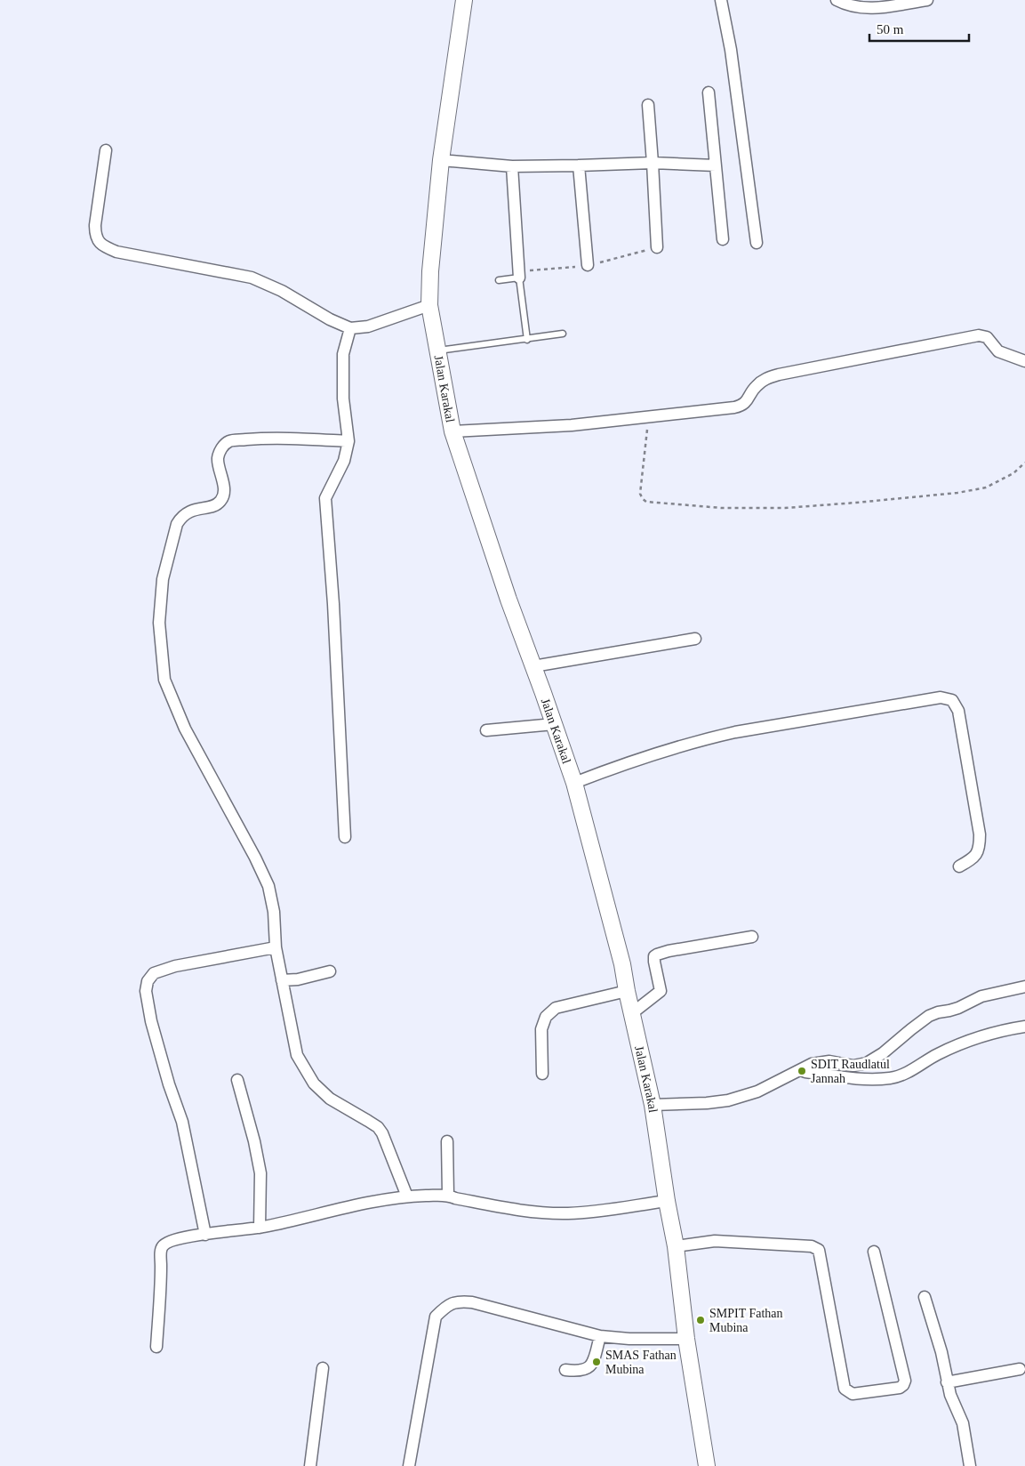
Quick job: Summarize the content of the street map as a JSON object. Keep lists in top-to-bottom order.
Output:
{
  "streets": {
    "main road": ["Jalan Karakal"]
  },
  "places": ["SDIT Raudlatul Jannah", "SMPIT Fathan Mubina", "SMAS Fathan Mubina"],
  "scale_bar": "50 m"
}
